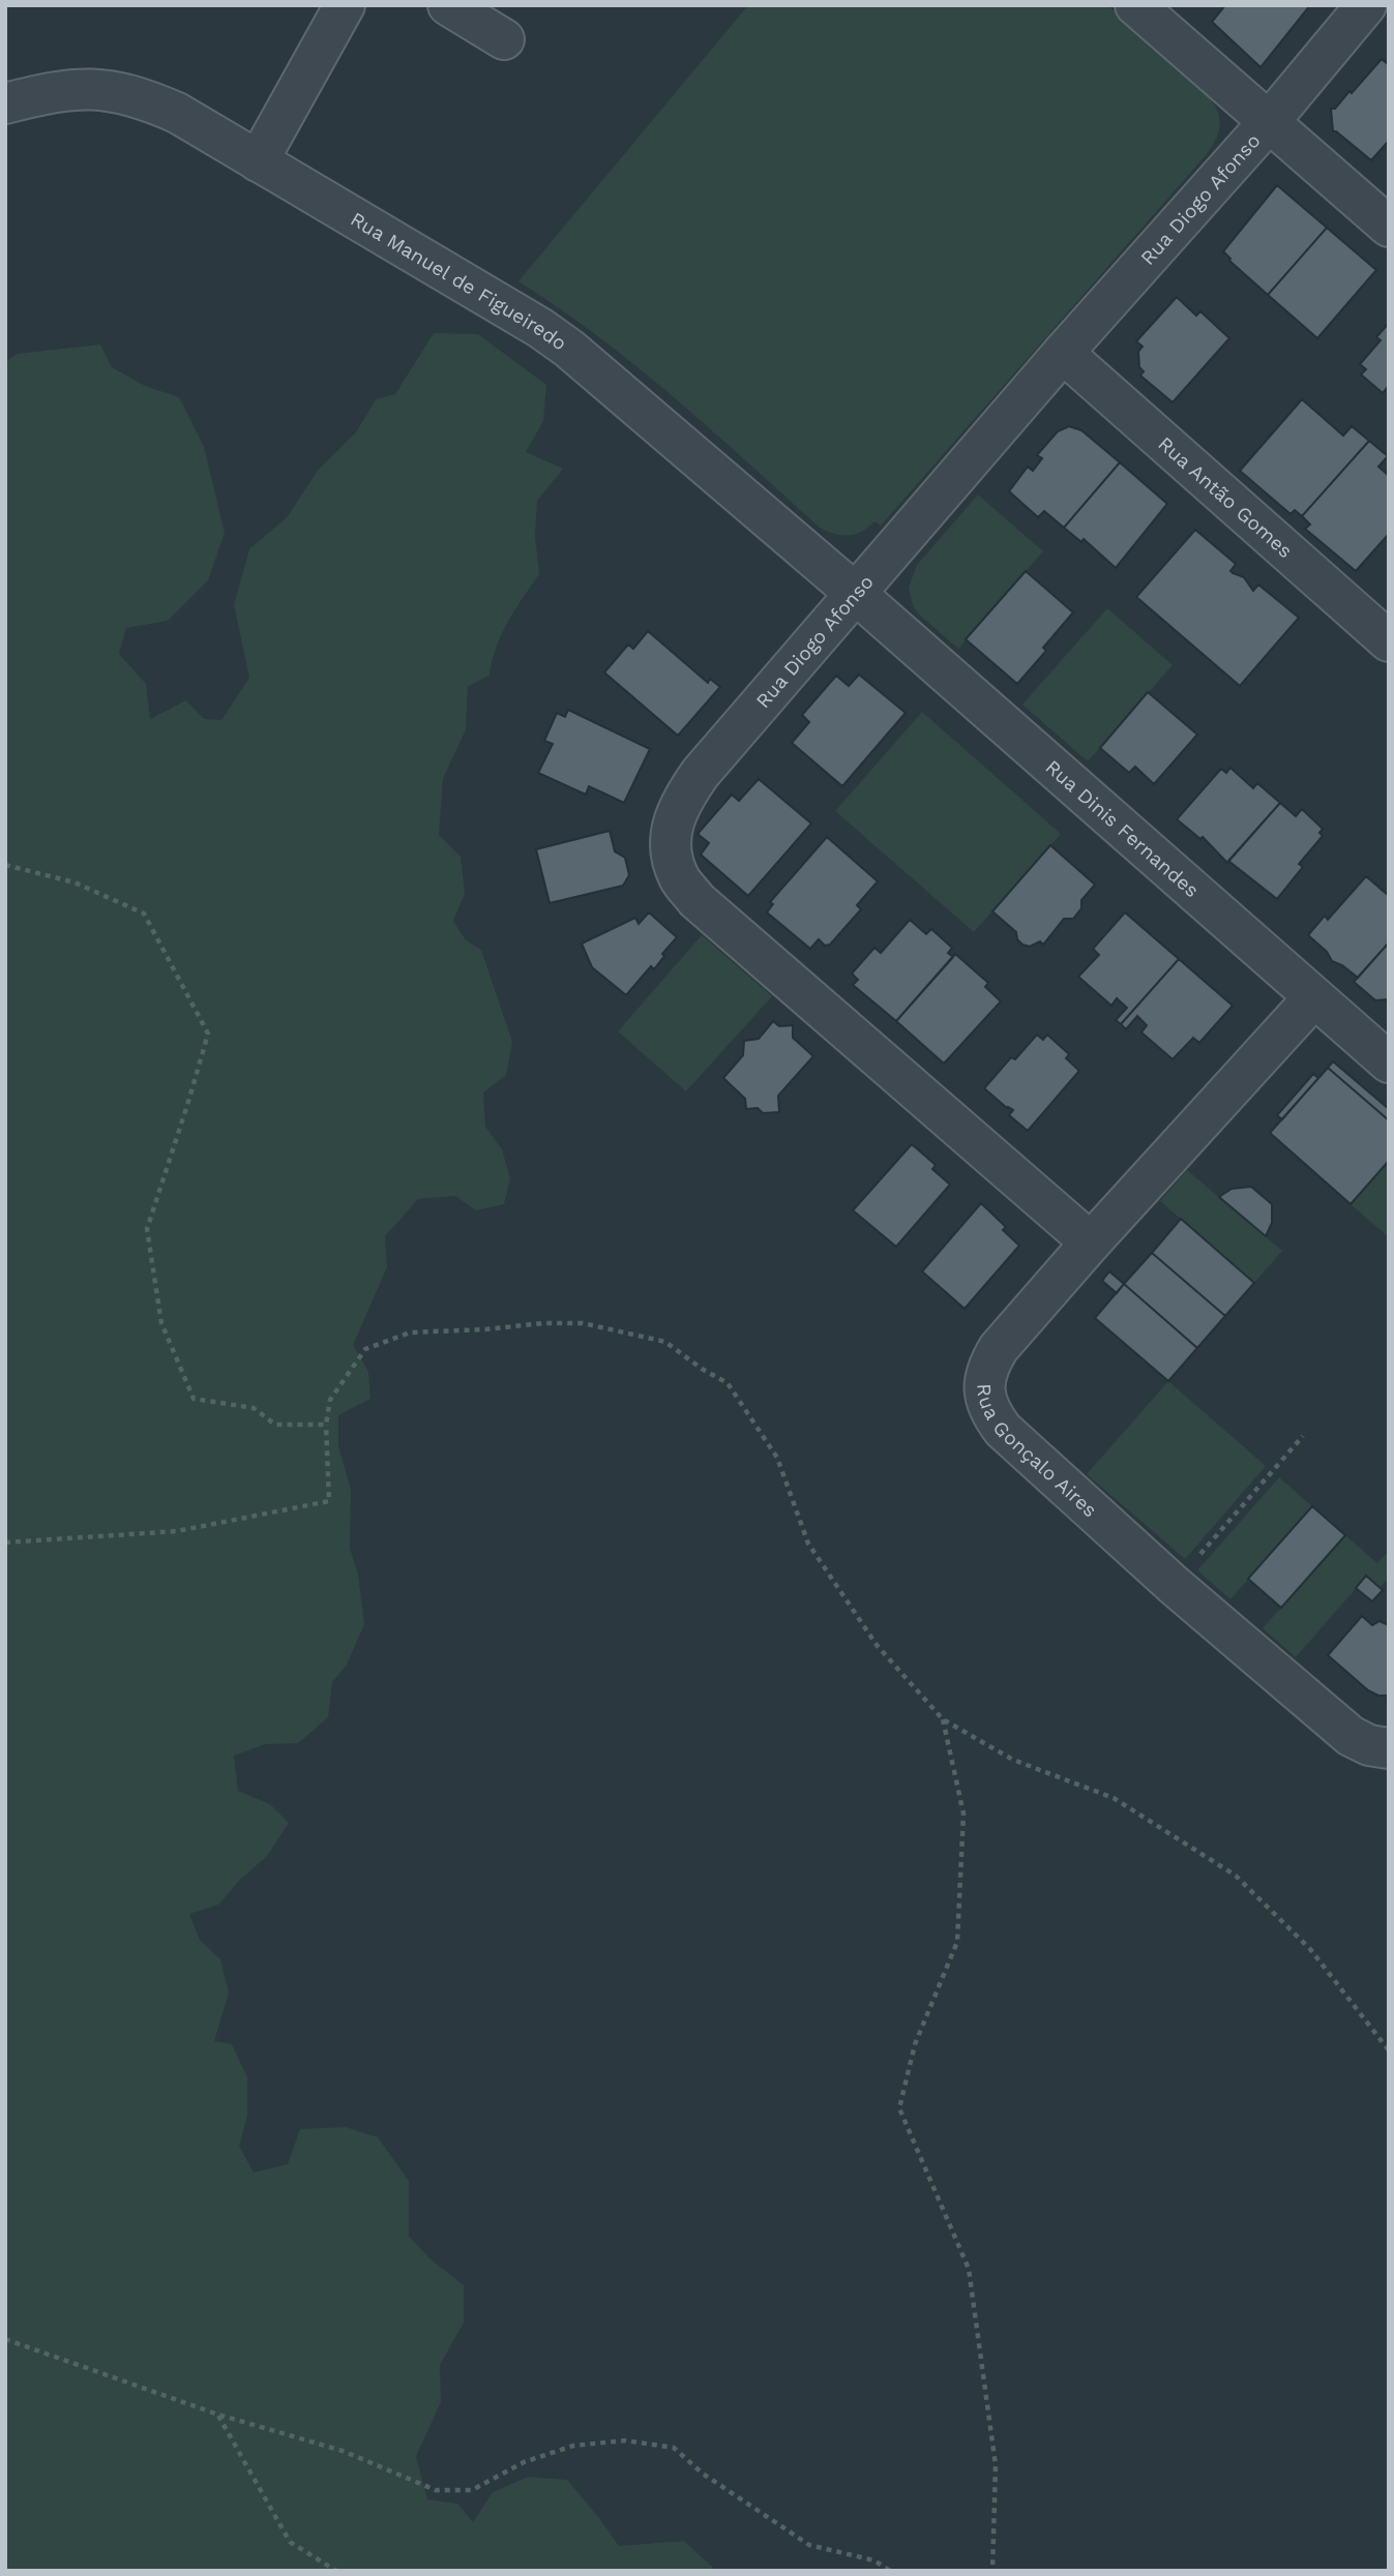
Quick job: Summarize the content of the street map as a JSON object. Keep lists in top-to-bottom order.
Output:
{
  "streets": {
    "street": [
      "Rua Diogo Afonso",
      "Rua Manuel de Figueiredo",
      "Rua Antão Gomes",
      "Rua Dinis Fernandes",
      "Rua Gonçalo Aires"
    ]
  },
  "crossings": [
    ["Rua Diogo Afonso", "Rua Manuel de Figueiredo"],
    ["Rua Diogo Afonso", "Rua Antão Gomes"],
    ["Rua Diogo Afonso", "Rua Dinis Fernandes"],
    ["Rua Diogo Afonso", "Rua Gonçalo Aires"],
    ["Rua Manuel de Figueiredo", "Rua Dinis Fernandes"],
    ["Rua Dinis Fernandes", "Rua Gonçalo Aires"]
  ]
}
